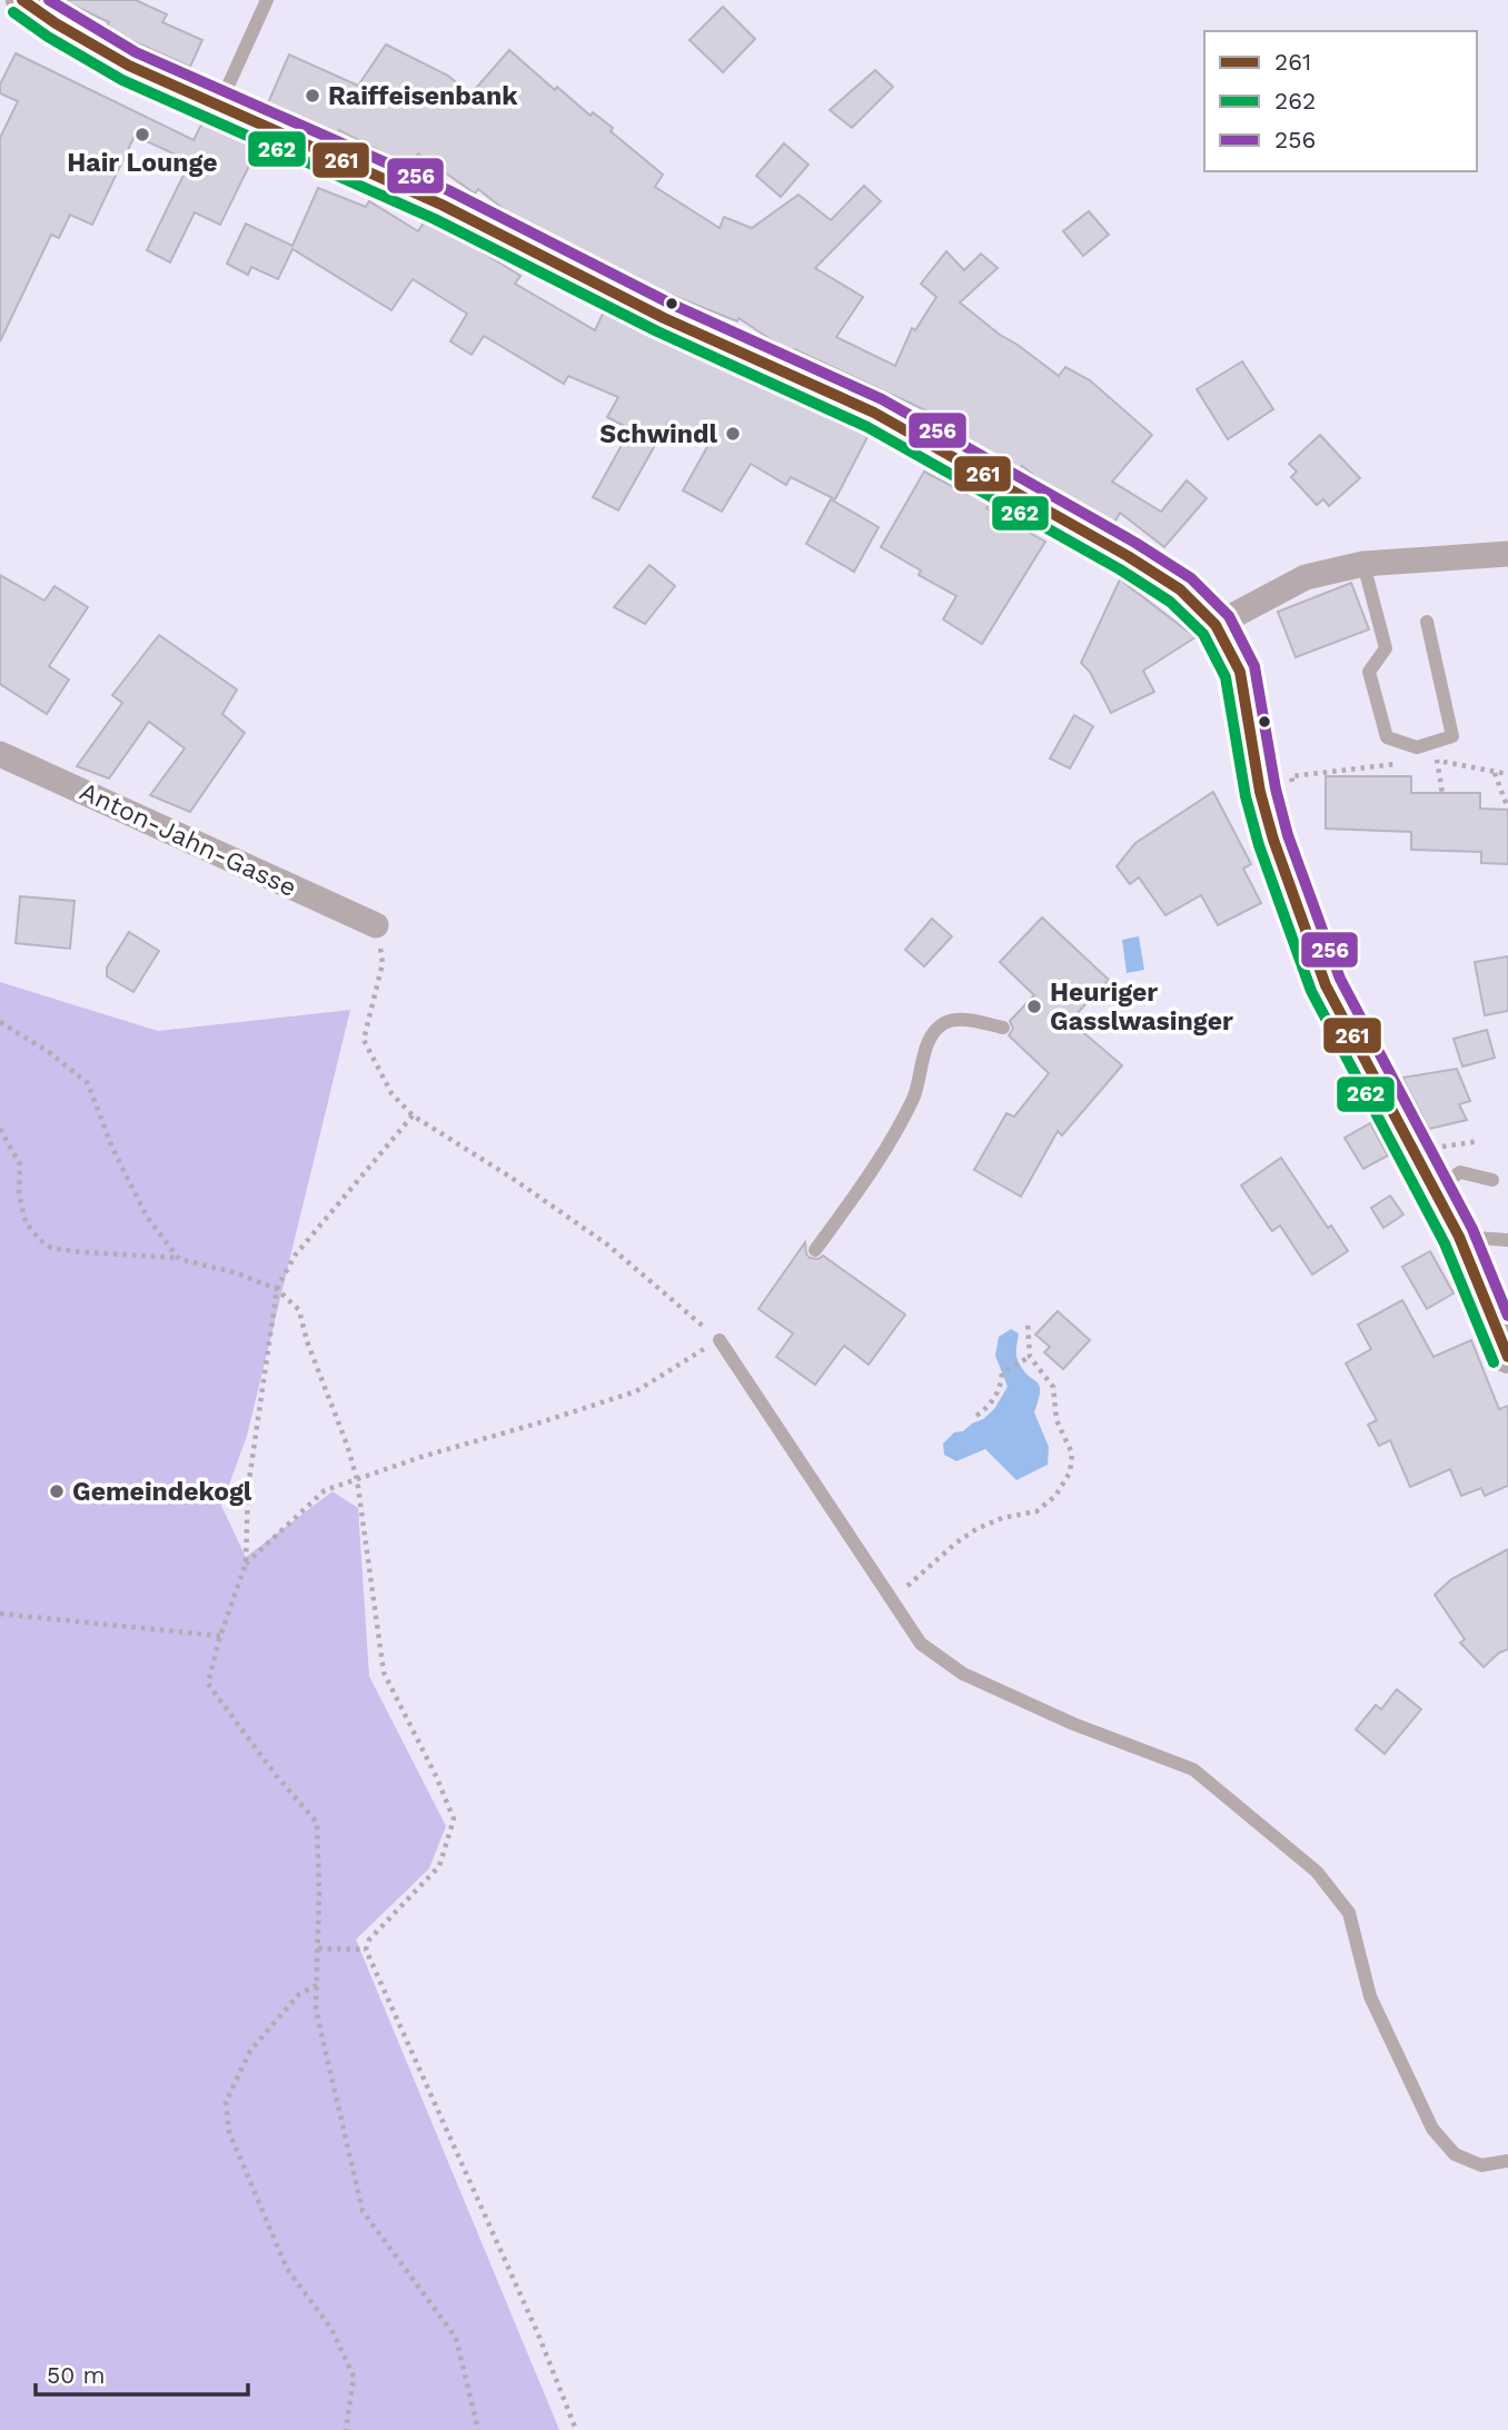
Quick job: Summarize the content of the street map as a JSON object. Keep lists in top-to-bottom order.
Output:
{
  "streets": {
    "street": ["Anton-Jahn-Gasse"]
  },
  "places": [
    "Raiffeisenbank",
    "Hair Lounge",
    "Schwindl",
    "Heuriger Gasslwasinger",
    "Gemeindekogl"
  ],
  "lines": ["transit line 261", "transit line 256", "transit line 262"],
  "legend": ["261", "262", "256"],
  "scale_bar": "50 m"
}
